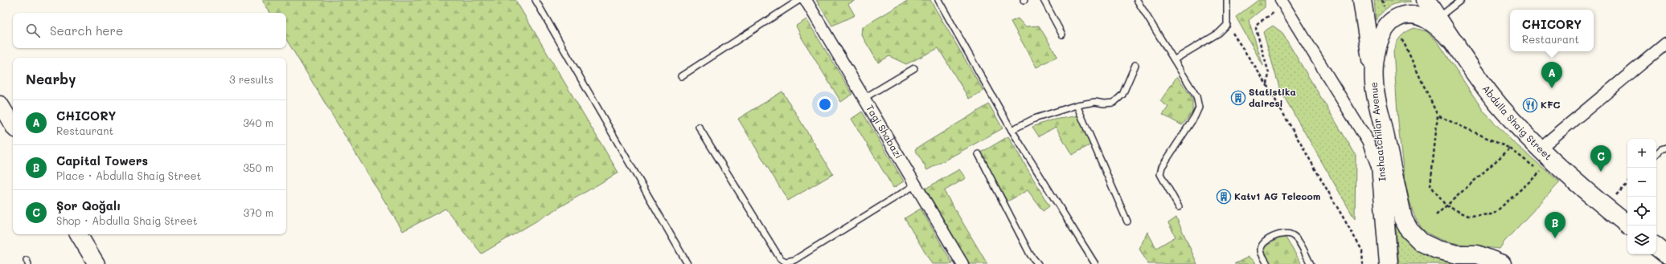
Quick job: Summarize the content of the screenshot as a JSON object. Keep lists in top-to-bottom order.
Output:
{
  "streets": {
    "main road": ["Abdulla Shaig Street", "Inshaatchilar Avenue"],
    "street": ["Tagi Shabazi"]
  },
  "places": {
    "building": ["Statistika dairesi", "Katv1 AG Telecom"],
    "restaurant": ["KFC"]
  },
  "page": {
    "popup": ["CHICORY", "Restaurant"],
    "search": "Search here",
    "heading": ["Nearby", "3 results"],
    "pins": ["A", "C", "B"],
    "list": [
      {
        "mark": "A",
        "name": "CHICORY",
        "note": "Restaurant",
        "value": "340 m"
      },
      {
        "mark": "B",
        "name": "Capital Towers",
        "note": "Place · Abdulla Shaig Street",
        "value": "350 m"
      },
      {
        "mark": "C",
        "name": "Şor Qoğalı",
        "note": "Shop · Abdulla Shaig Street",
        "value": "370 m"
      }
    ],
    "map_buttons": ["+", "−"]
  }
}
